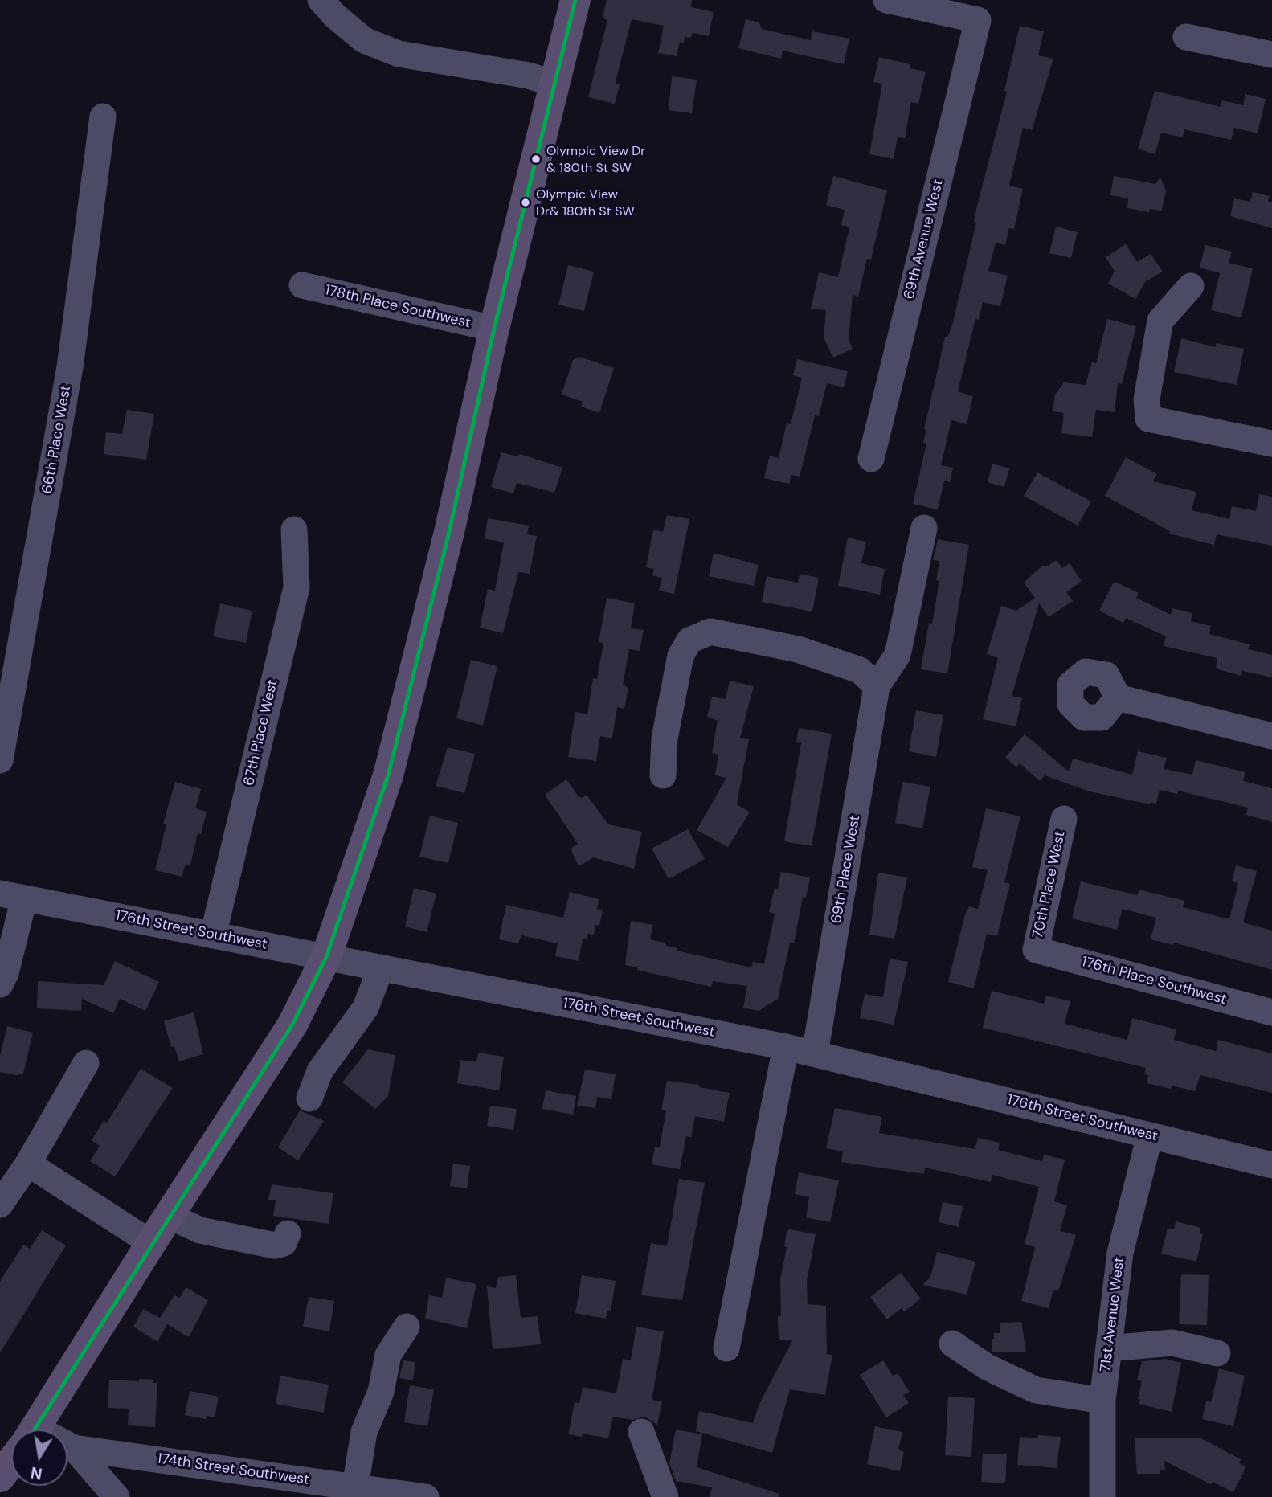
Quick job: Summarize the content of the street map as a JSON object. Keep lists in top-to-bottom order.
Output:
{
  "streets": {
    "street": [
      "69th Avenue West",
      "178th Place Southwest",
      "66th Place West",
      "67th Place West",
      "69th Place West",
      "70th Place West",
      "176th Street Southwest",
      "176th Place Southwest",
      "71st Avenue West",
      "174th Street Southwest"
    ]
  },
  "crossings": [
    ["67th Place West", "176th Street Southwest"],
    ["69th Place West", "176th Street Southwest"],
    ["70th Place West", "176th Place Southwest"],
    ["176th Street Southwest", "71st Avenue West"]
  ],
  "places": ["Olympic View Dr & 180th St SW", "Olympic View Dr& 180th St SW"],
  "north": "bottom"
}
